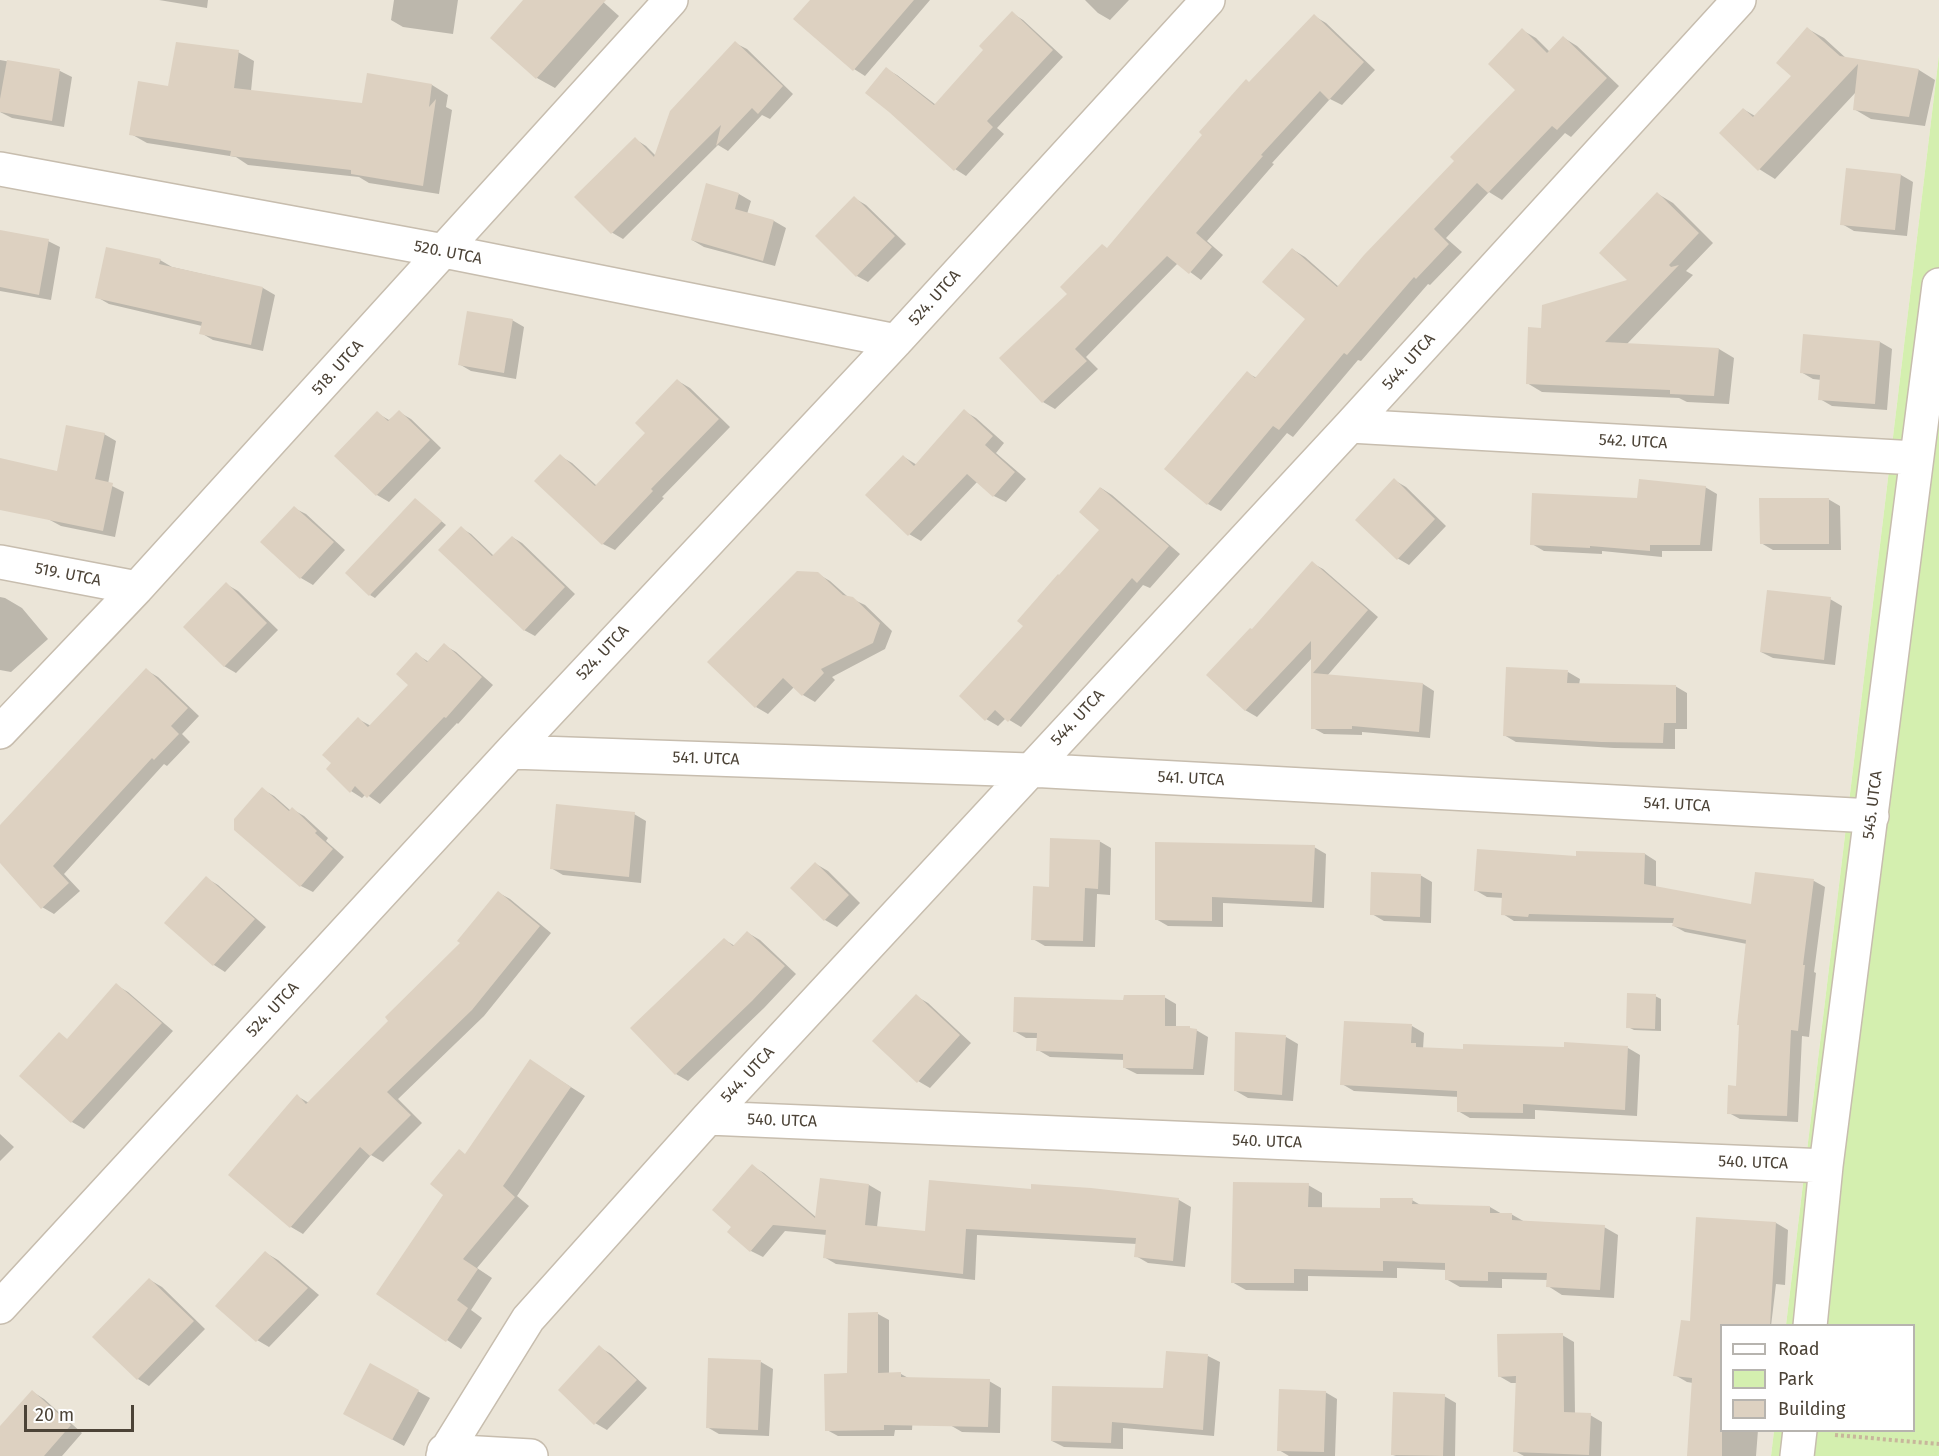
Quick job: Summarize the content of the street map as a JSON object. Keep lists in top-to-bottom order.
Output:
{
  "streets": {
    "street": [
      "520. UTCA",
      "524. UTCA",
      "544. UTCA",
      "518. UTCA",
      "542. UTCA",
      "519. UTCA",
      "541. UTCA",
      "545. UTCA",
      "540. UTCA"
    ]
  },
  "crossings": [
    ["520. UTCA", "524. UTCA"],
    ["520. UTCA", "518. UTCA"],
    ["524. UTCA", "541. UTCA"],
    ["544. UTCA", "542. UTCA"],
    ["544. UTCA", "541. UTCA"],
    ["544. UTCA", "540. UTCA"],
    ["518. UTCA", "519. UTCA"],
    ["542. UTCA", "545. UTCA"],
    ["541. UTCA", "545. UTCA"],
    ["545. UTCA", "540. UTCA"]
  ],
  "legend": ["Road", "Park", "Building"],
  "scale_bar": "20 m"
}
